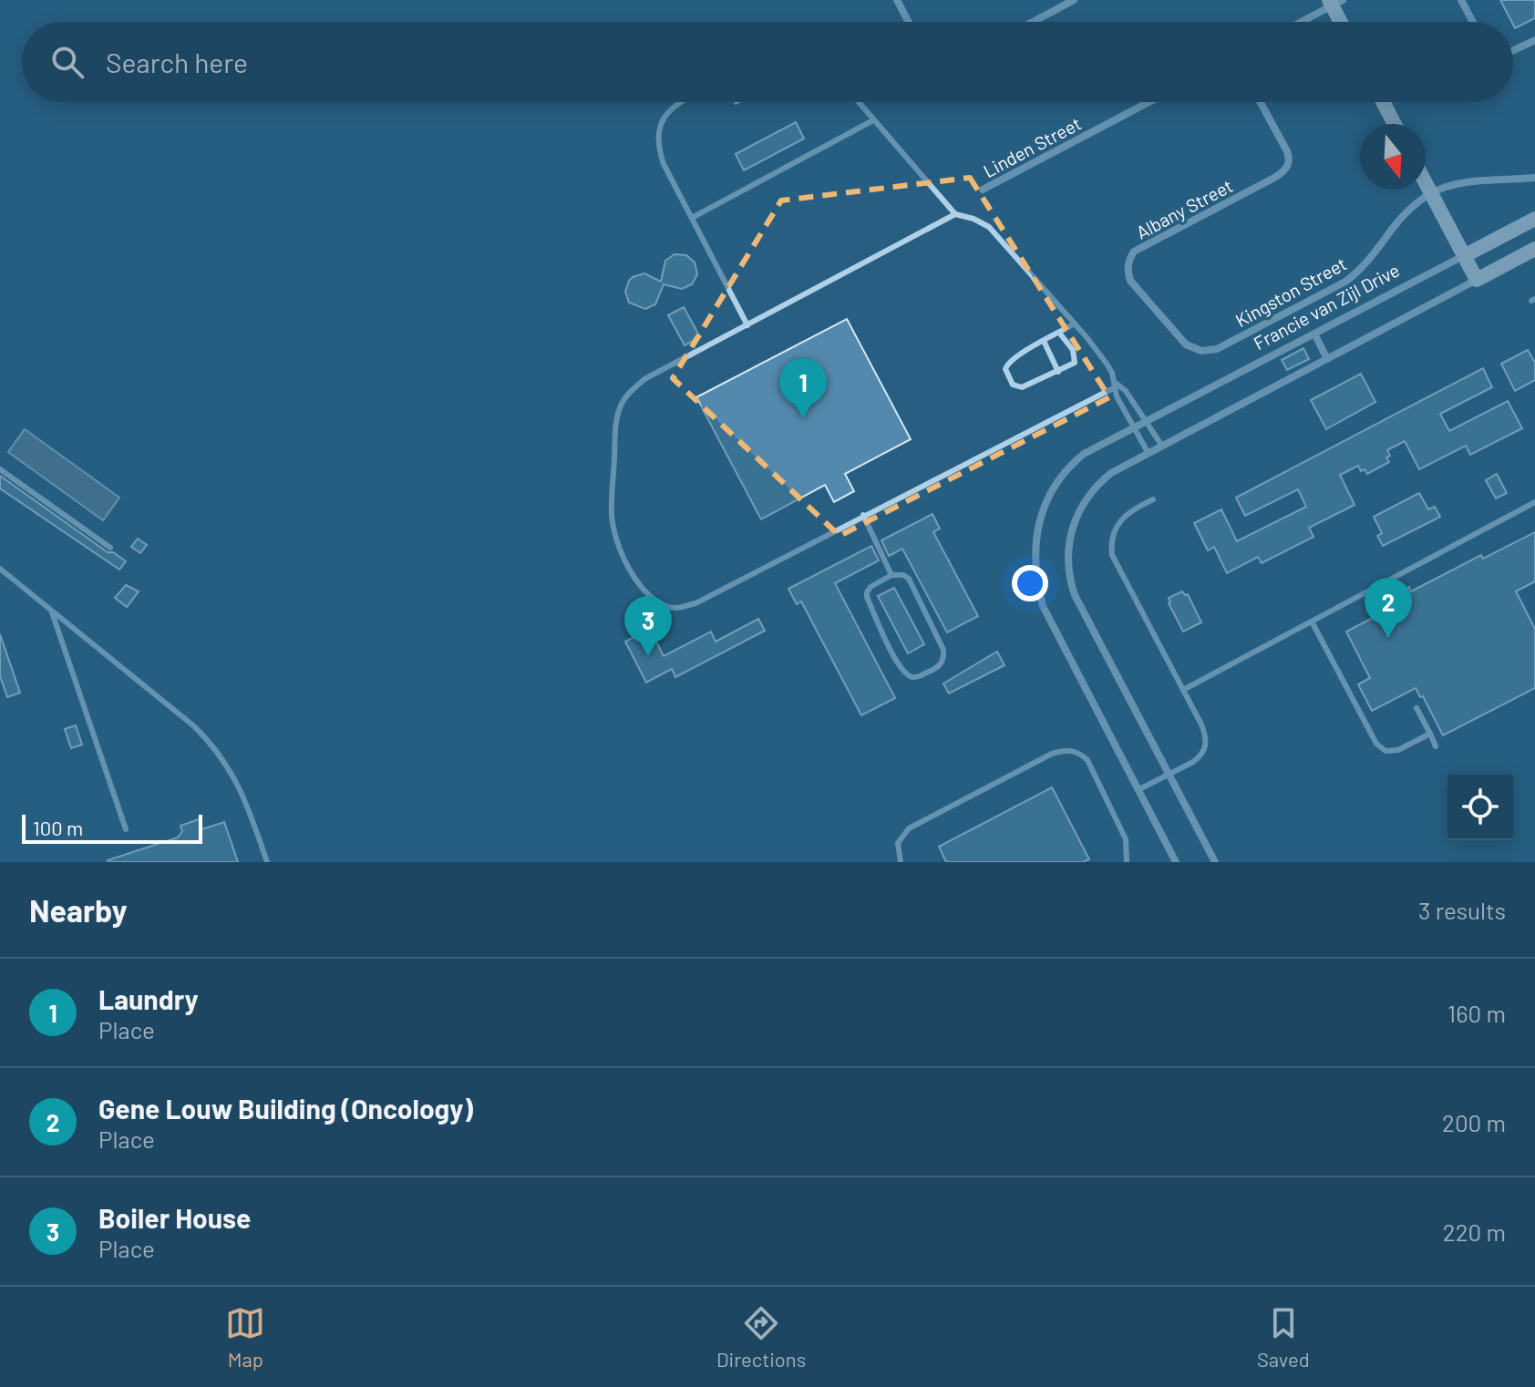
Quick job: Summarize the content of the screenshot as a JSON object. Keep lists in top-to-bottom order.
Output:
{
  "streets": {
    "street": [
      "Linden Street",
      "Albany Street",
      "Kingston Street",
      "Francie van Zijl Drive"
    ]
  },
  "crossings": [
    ["Albany Street", "Kingston Street"]
  ],
  "scale_bar": "100 m",
  "north": "bottom",
  "page": {
    "search": "Search here",
    "pins": ["1", "2", "3"],
    "scale": "100 m",
    "heading": ["Nearby", "3 results"],
    "list": [
      {
        "mark": "1",
        "name": "Laundry",
        "note": "Place",
        "value": "160 m"
      },
      {
        "mark": "2",
        "name": "Gene Louw Building (Oncology)",
        "note": "Place",
        "value": "200 m"
      },
      {
        "mark": "3",
        "name": "Boiler House",
        "note": "Place",
        "value": "220 m"
      }
    ],
    "nav": ["Map", "Directions", "Saved"]
  }
}
